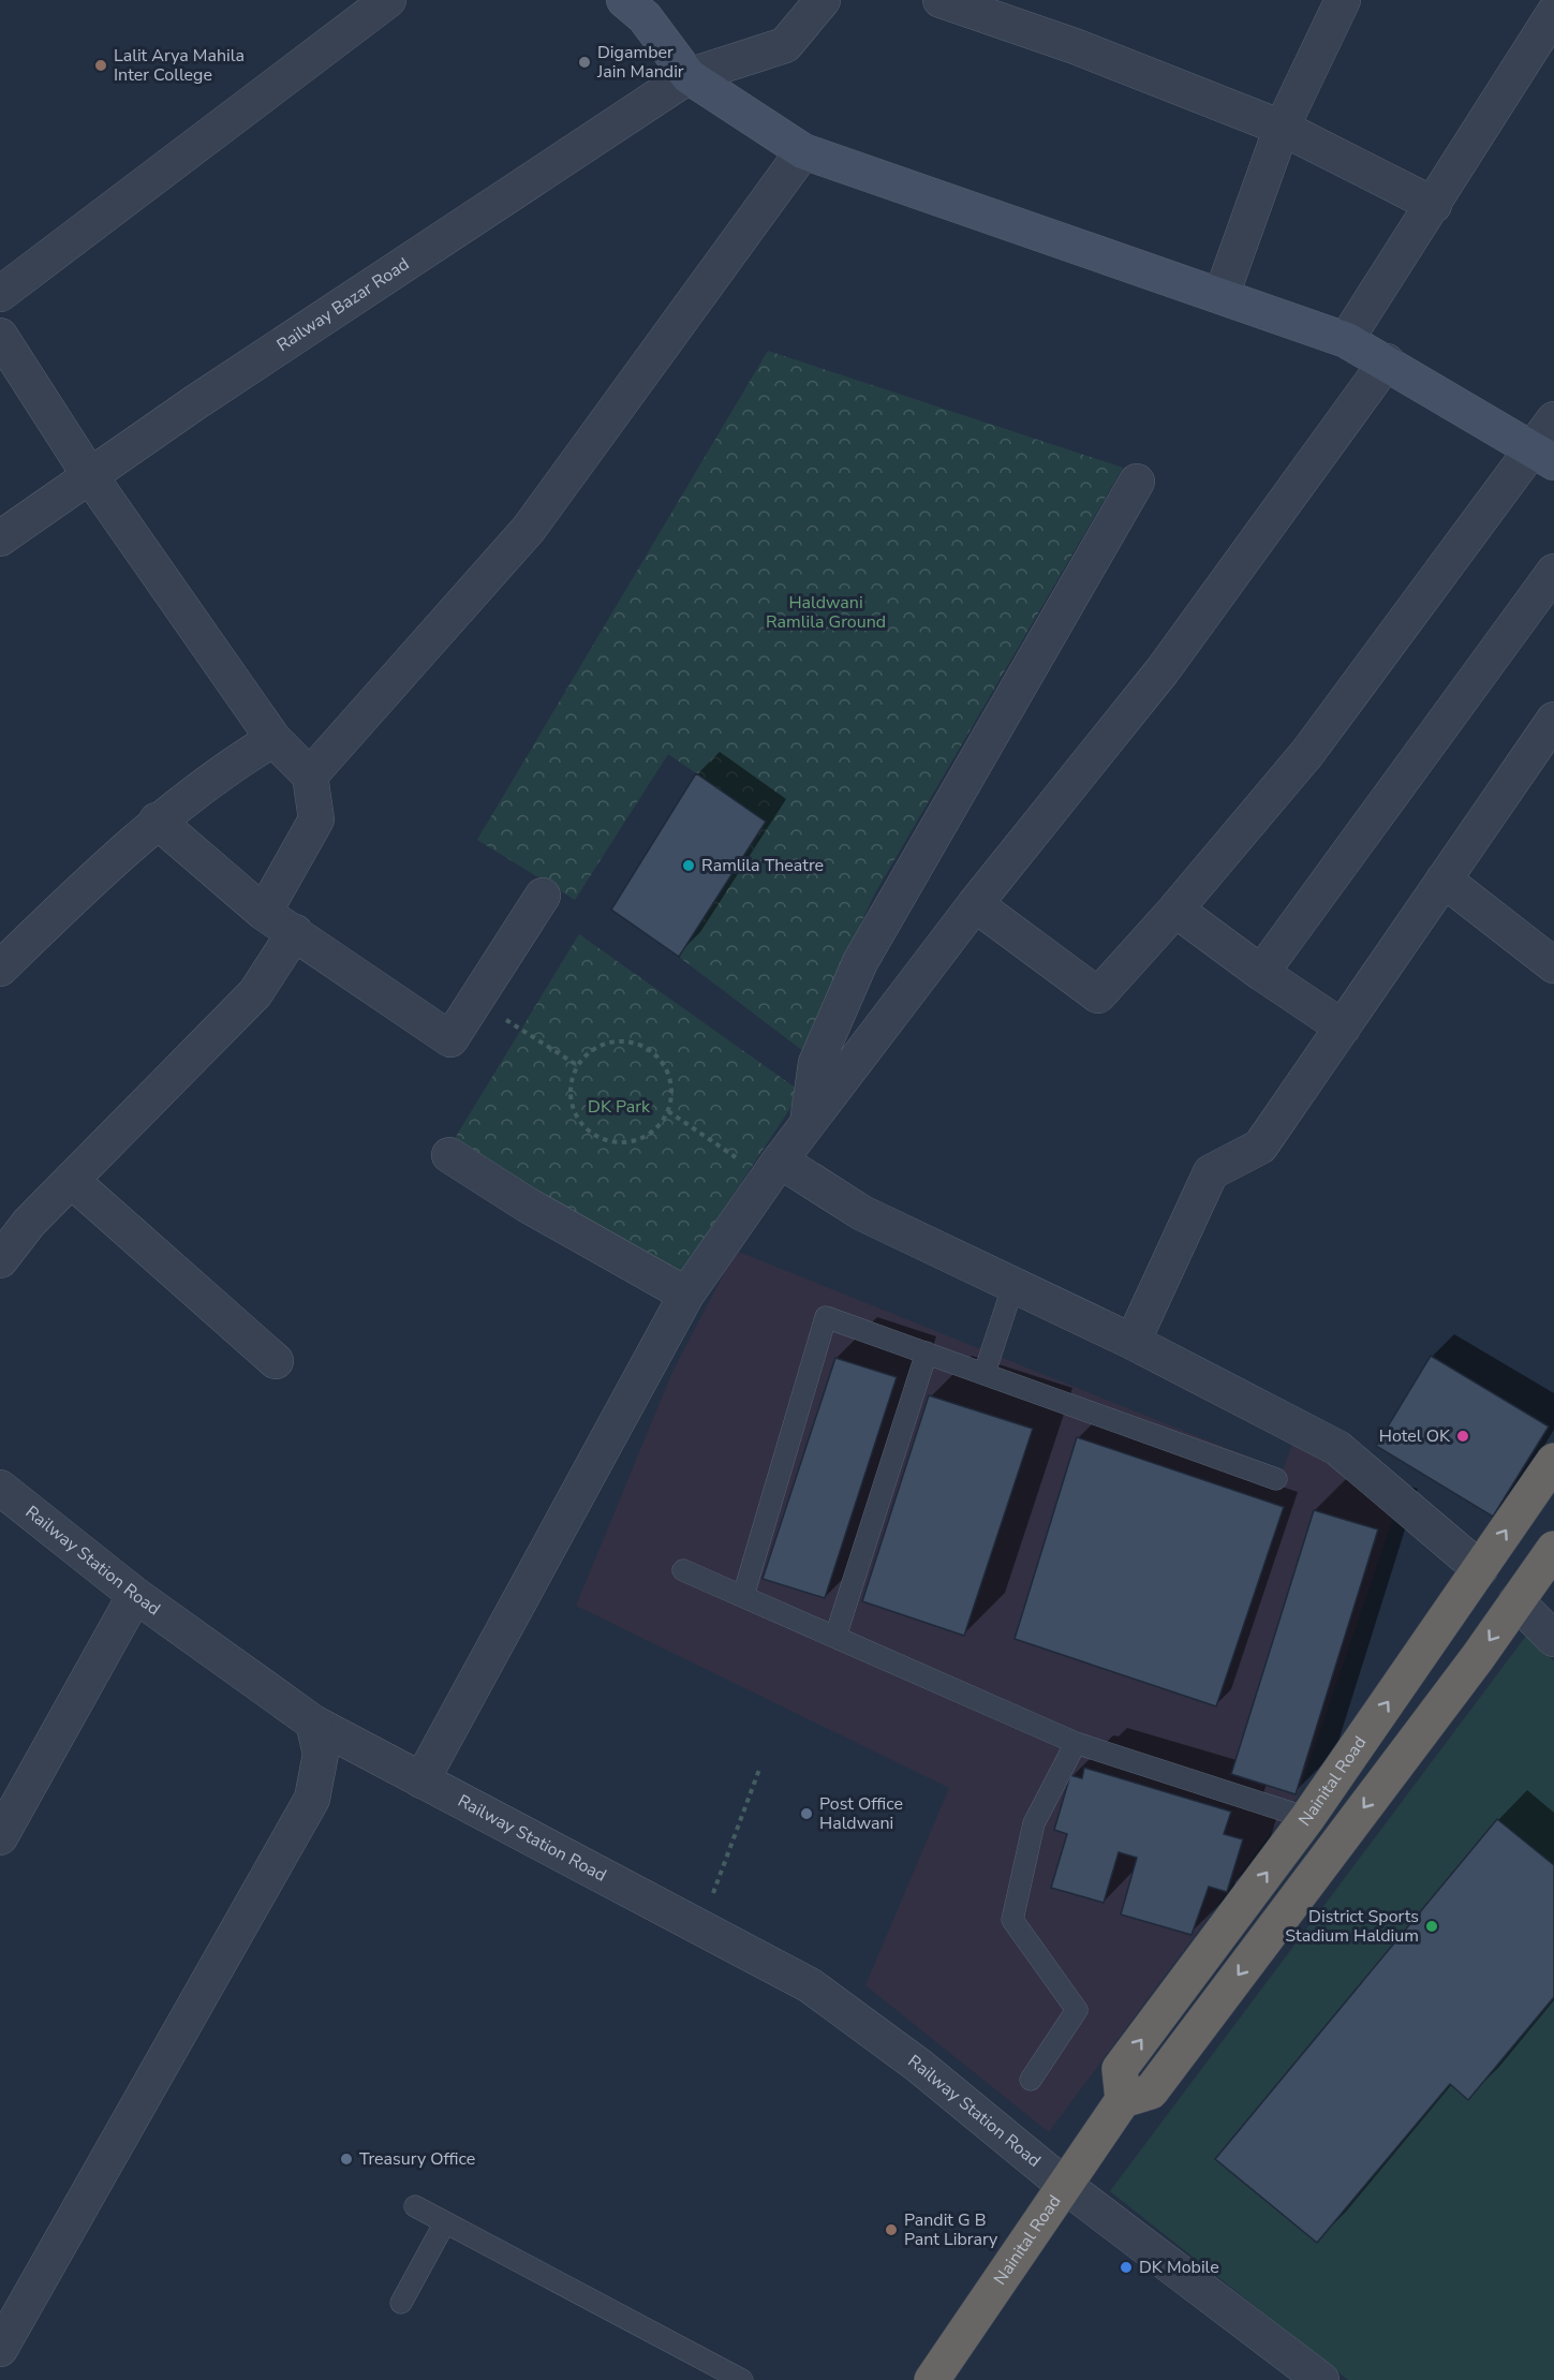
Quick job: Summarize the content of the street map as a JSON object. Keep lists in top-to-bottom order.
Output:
{
  "streets": {
    "highway": ["Nainital Road"],
    "street": ["Railway Bazar Road", "Railway Station Road"]
  },
  "crossings": [
    ["Railway Station Road", "Nainital Road"]
  ],
  "parks": ["Haldwani Ramlila Ground", "DK Park"],
  "places": [
    "Digamber Jain Mandir",
    "Lalit Arya Mahila Inter College",
    "Ramlila Theatre",
    "Hotel OK",
    "Post Office Haldwani",
    "District Sports Stadium Haldium",
    "Treasury Office",
    "Pandit G B Pant Library",
    "DK Mobile"
  ]
}
